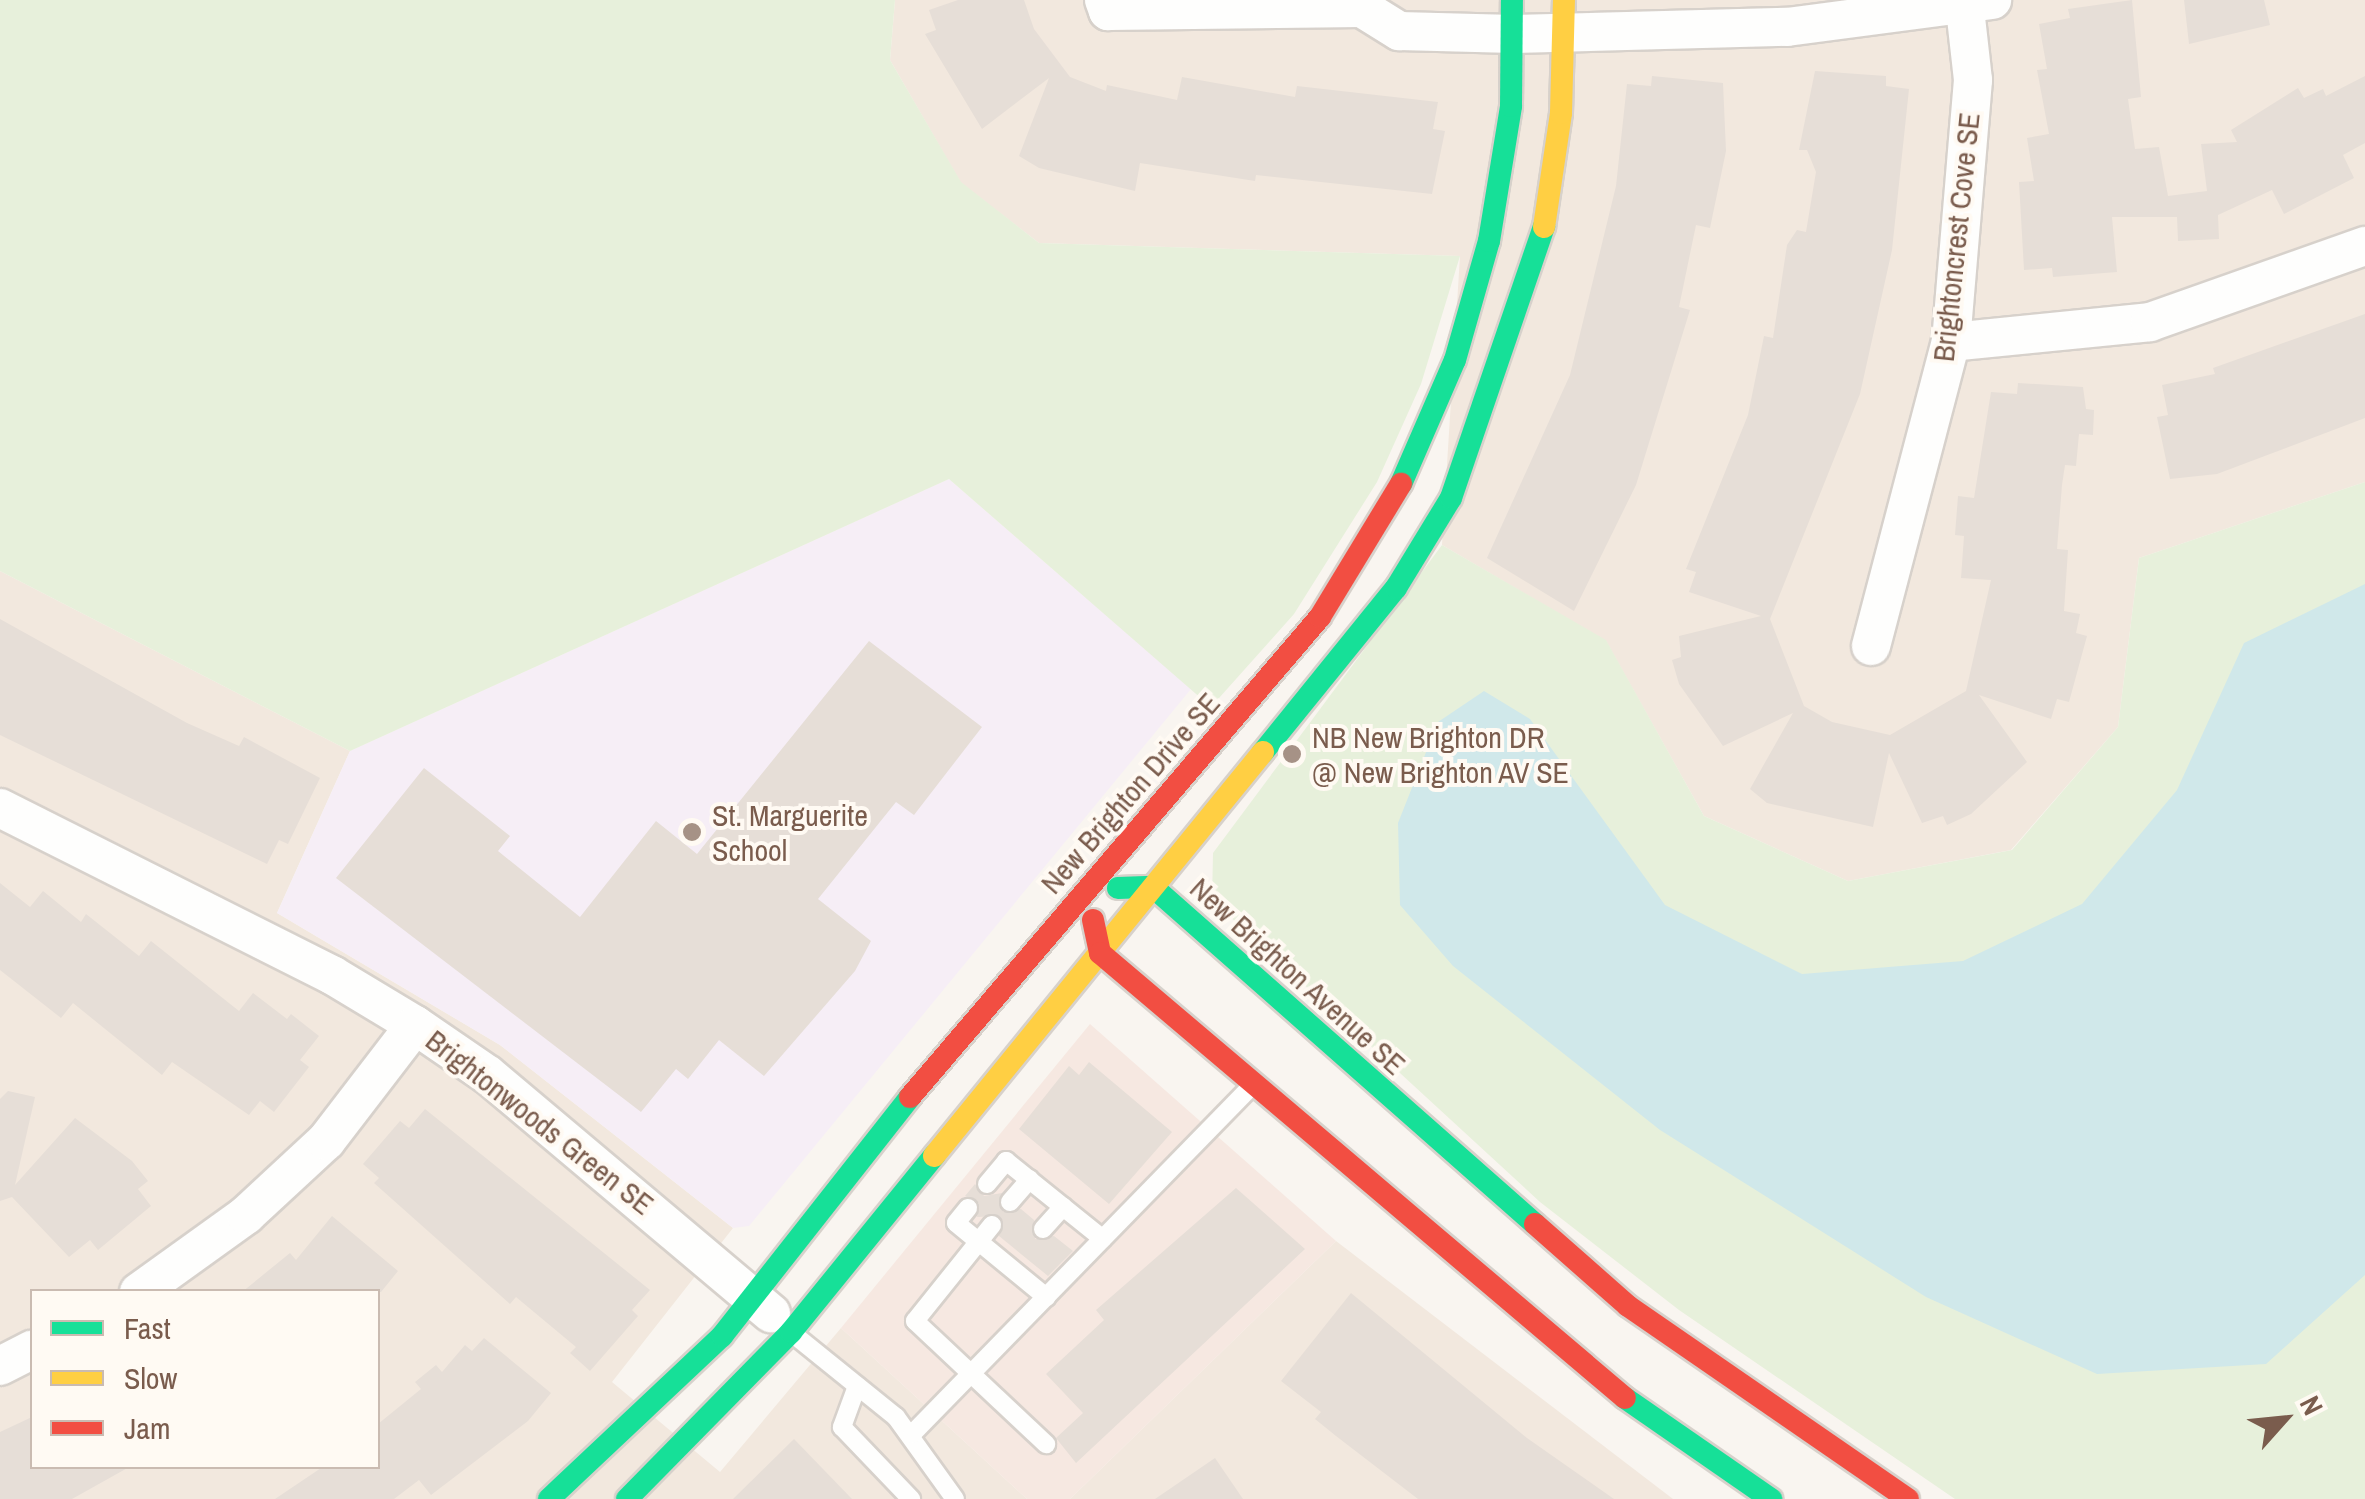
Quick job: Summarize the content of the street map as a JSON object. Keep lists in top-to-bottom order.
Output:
{
  "streets": {
    "street": [
      "Brightoncrest Cove SE",
      "New Brighton Drive SE",
      "New Brighton Avenue SE",
      "Brightonwoods Green SE"
    ]
  },
  "crossings": [
    ["New Brighton Drive SE", "New Brighton Avenue SE"],
    ["New Brighton Drive SE", "Brightonwoods Green SE"]
  ],
  "places": ["NB New Brighton DR @ New Brighton AV SE", "St. Marguerite School"],
  "legend": ["Fast", "Slow", "Jam"],
  "north": "top right"
}
